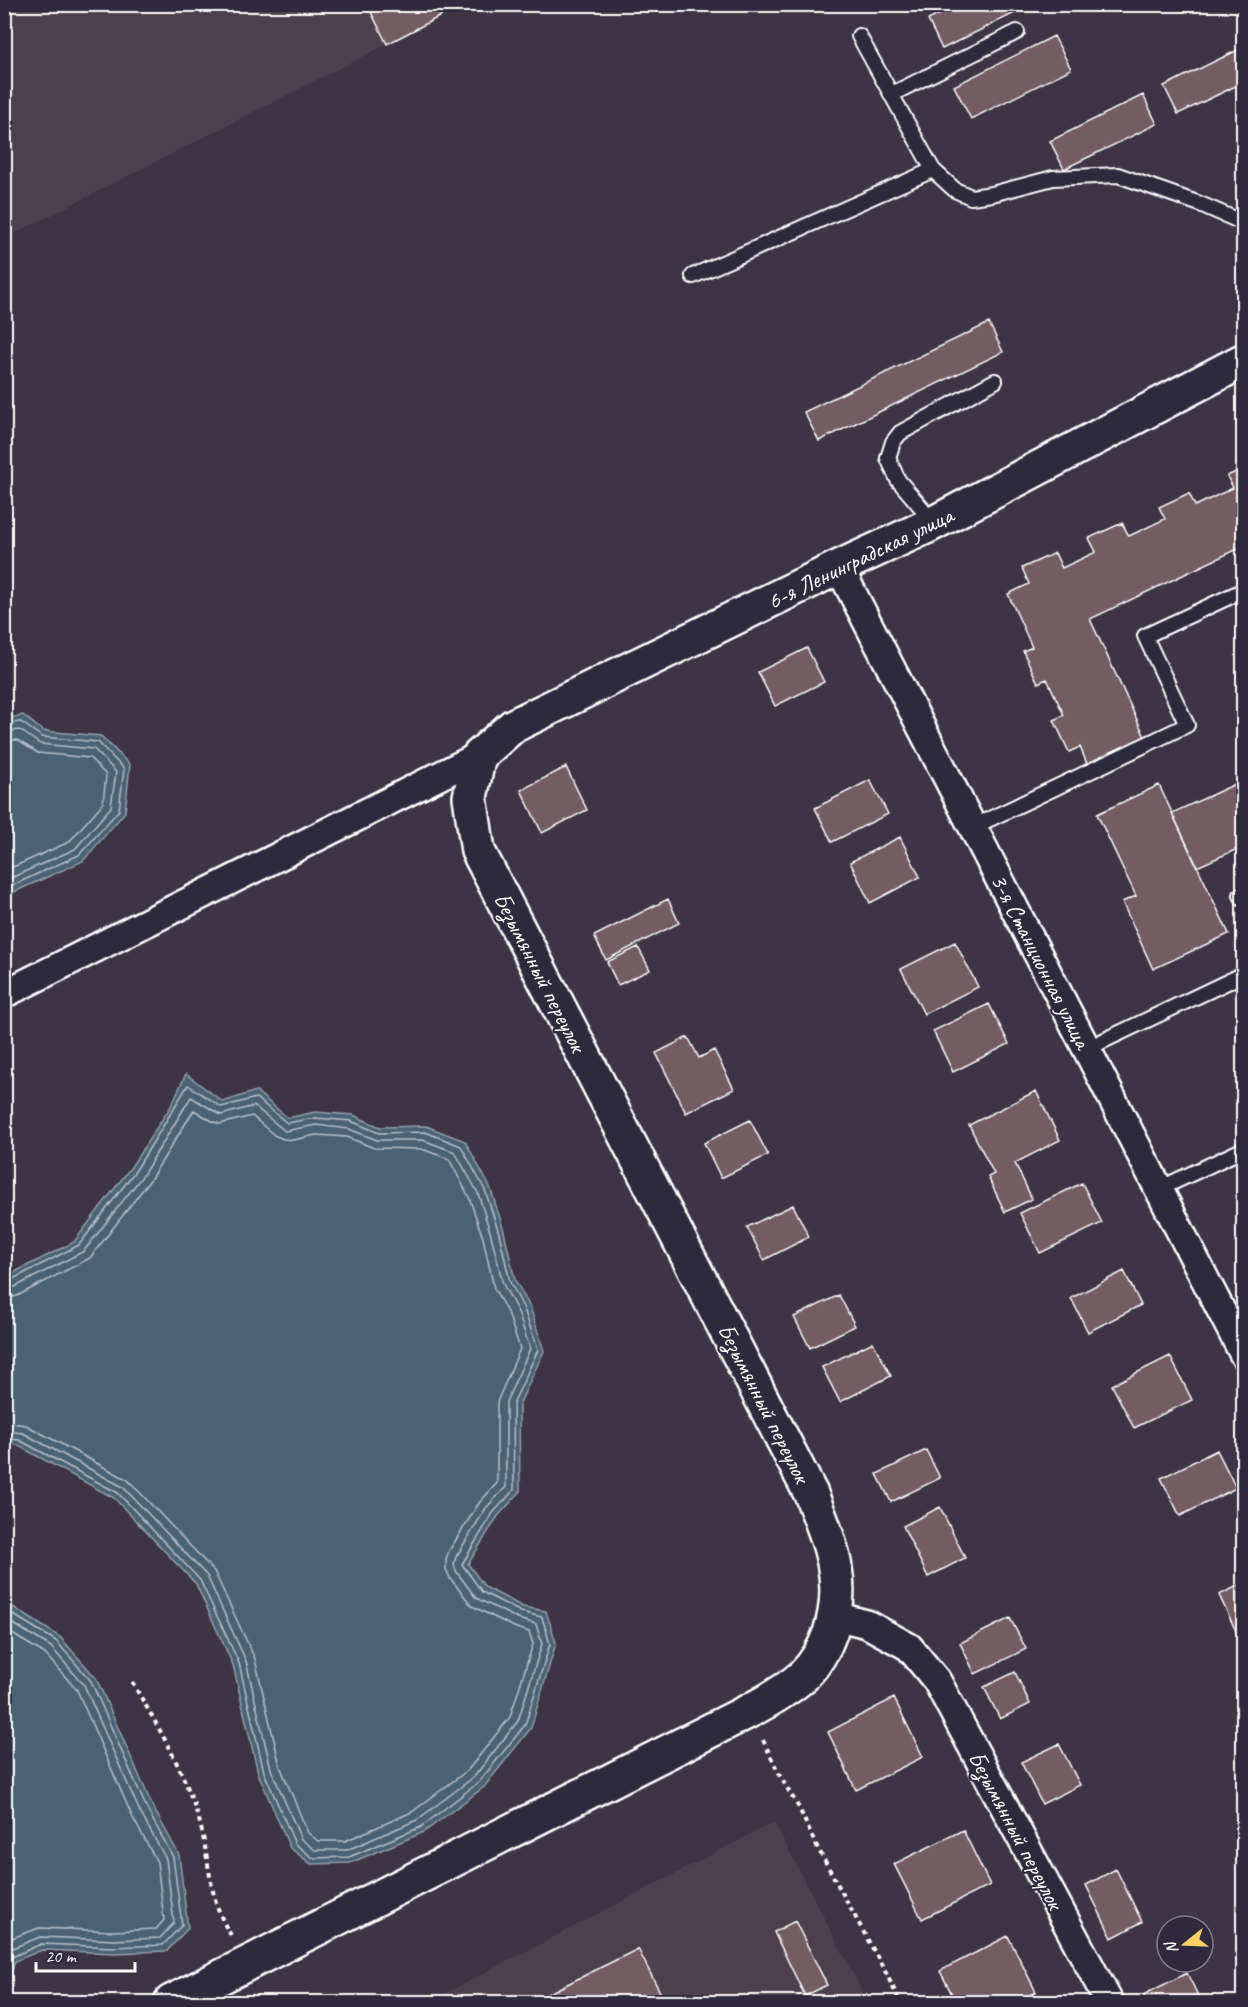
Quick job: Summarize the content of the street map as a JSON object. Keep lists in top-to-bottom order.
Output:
{
  "streets": {
    "street": ["6-я Ленинградская улица", "3-я Станционная улица", "Безымянный переулок"]
  },
  "crossings": [
    ["6-я Ленинградская улица", "3-я Станционная улица"],
    ["6-я Ленинградская улица", "Безымянный переулок"]
  ],
  "scale_bar": "20 m",
  "north": "left"
}
